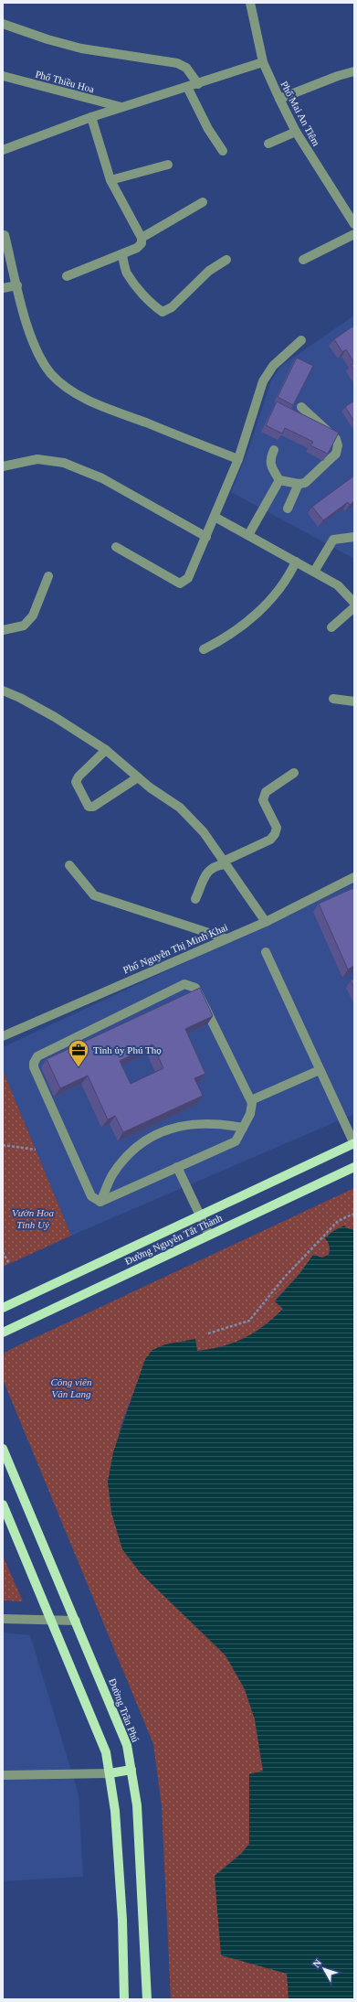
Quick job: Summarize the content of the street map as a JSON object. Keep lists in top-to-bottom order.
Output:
{
  "streets": {
    "main road": ["Đường Nguyễn Tất Thành", "Đường Trần Phú"],
    "street": ["Phố Thiều Hoa", "Phố Mai An Tiêm", "Phố Nguyễn Thị Minh Khai"]
  },
  "parks": ["Vườn Hoa Tỉnh Uỷ", "Công viên Văn Lang"],
  "places": {
    "office": ["Tỉnh ủy Phú Thọ"]
  },
  "north": "top left"
}
